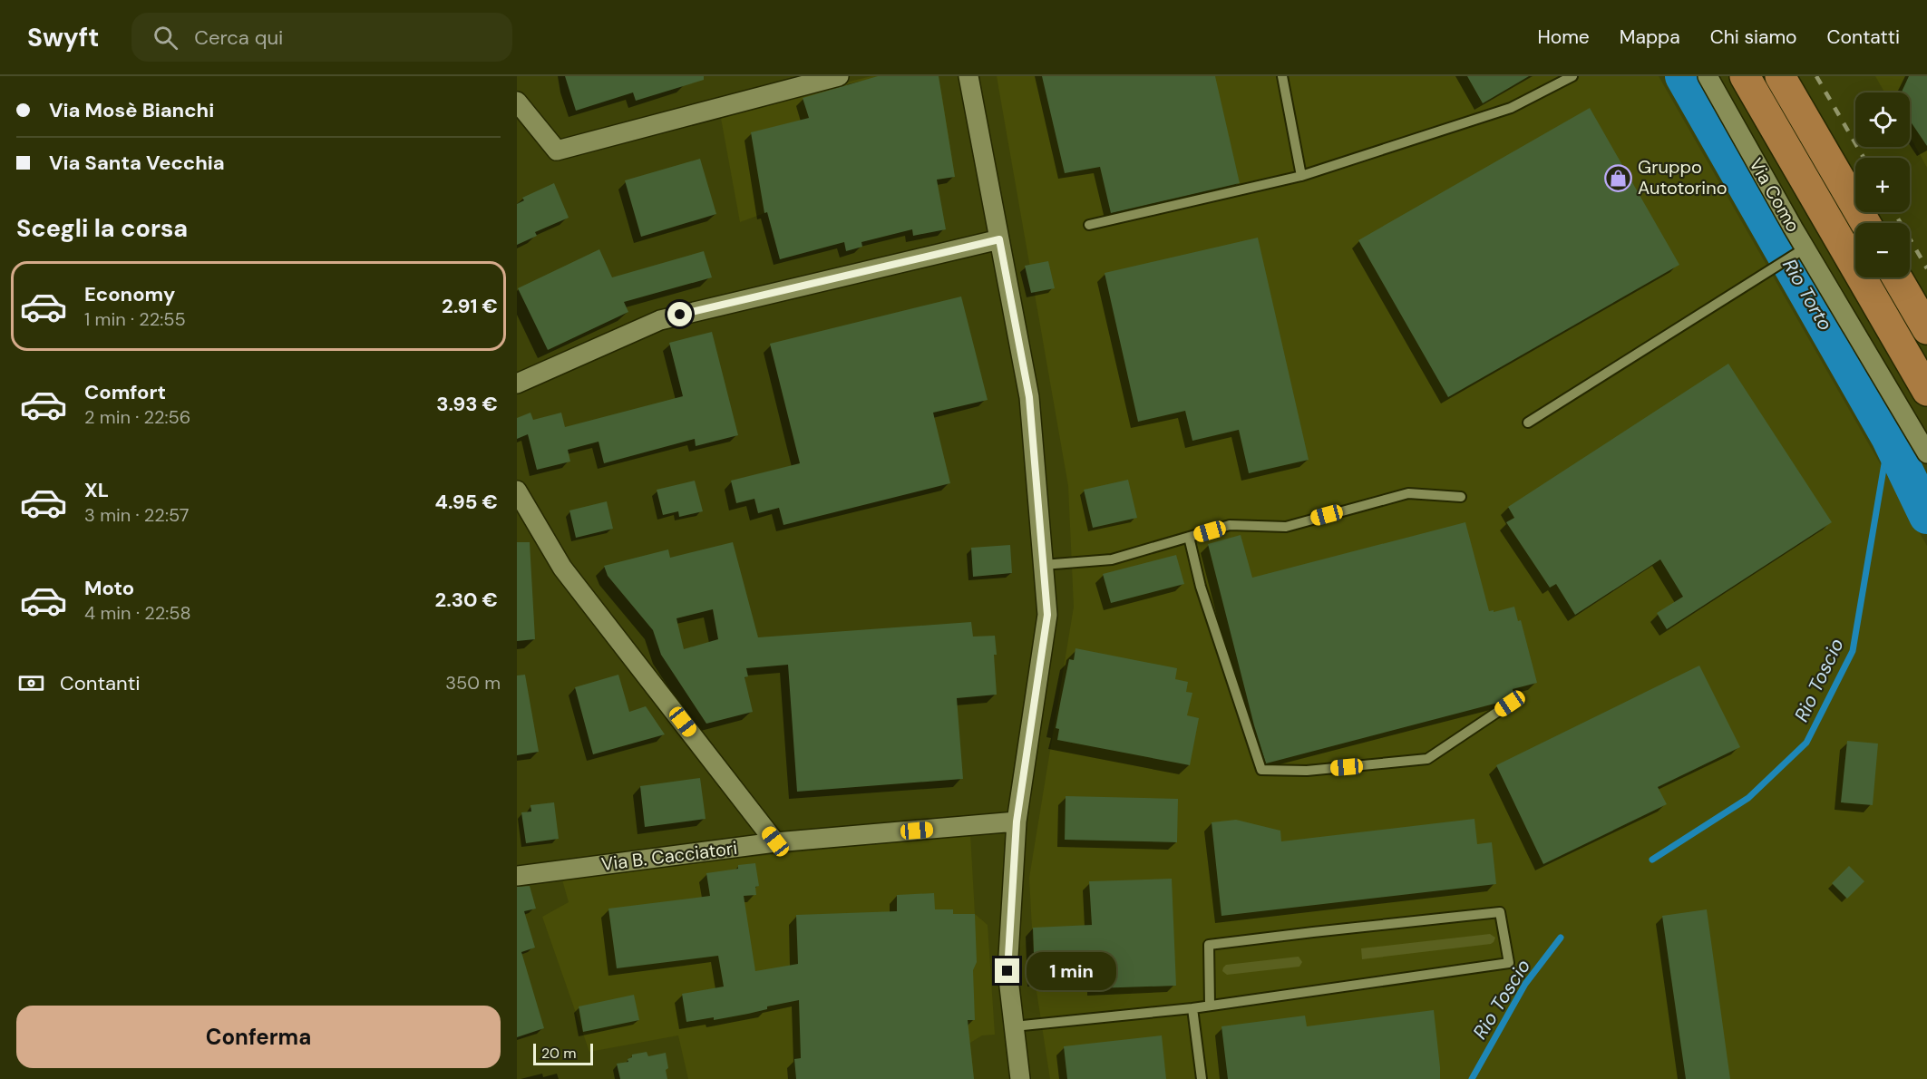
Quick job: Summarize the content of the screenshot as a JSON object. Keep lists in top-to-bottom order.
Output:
{
  "streets": {
    "street": ["Via Como", "Via B. Cacciatori"]
  },
  "water": ["Rio Torto", "Rio Toscio"],
  "places": {
    "shop": ["Gruppo Autotorino"]
  },
  "scale_bar": "20 m",
  "page": {
    "header": "Swyft",
    "search": "Cerca qui",
    "nav": [
      "Home",
      "Mappa",
      "Chi siamo",
      "Contatti"
    ],
    "banner": ["Via Mosè Bianchi", "Via Santa Vecchia"],
    "map_buttons": ["+", "−"],
    "heading": "Scegli la corsa",
    "list": [
      {
        "name": "Economy",
        "note": "1 min · 22:55",
        "value": "2.91 €"
      },
      {
        "name": "Comfort",
        "note": "2 min · 22:56",
        "value": "3.93 €"
      },
      {
        "name": "XL",
        "note": "3 min · 22:57",
        "value": "4.95 €"
      },
      {
        "name": "Moto",
        "note": "4 min · 22:58",
        "value": "2.30 €"
      }
    ],
    "pay": ["Contanti", "350 m"],
    "bubble": "1 min",
    "buttons": "Conferma",
    "scale": "20 m"
  }
}
